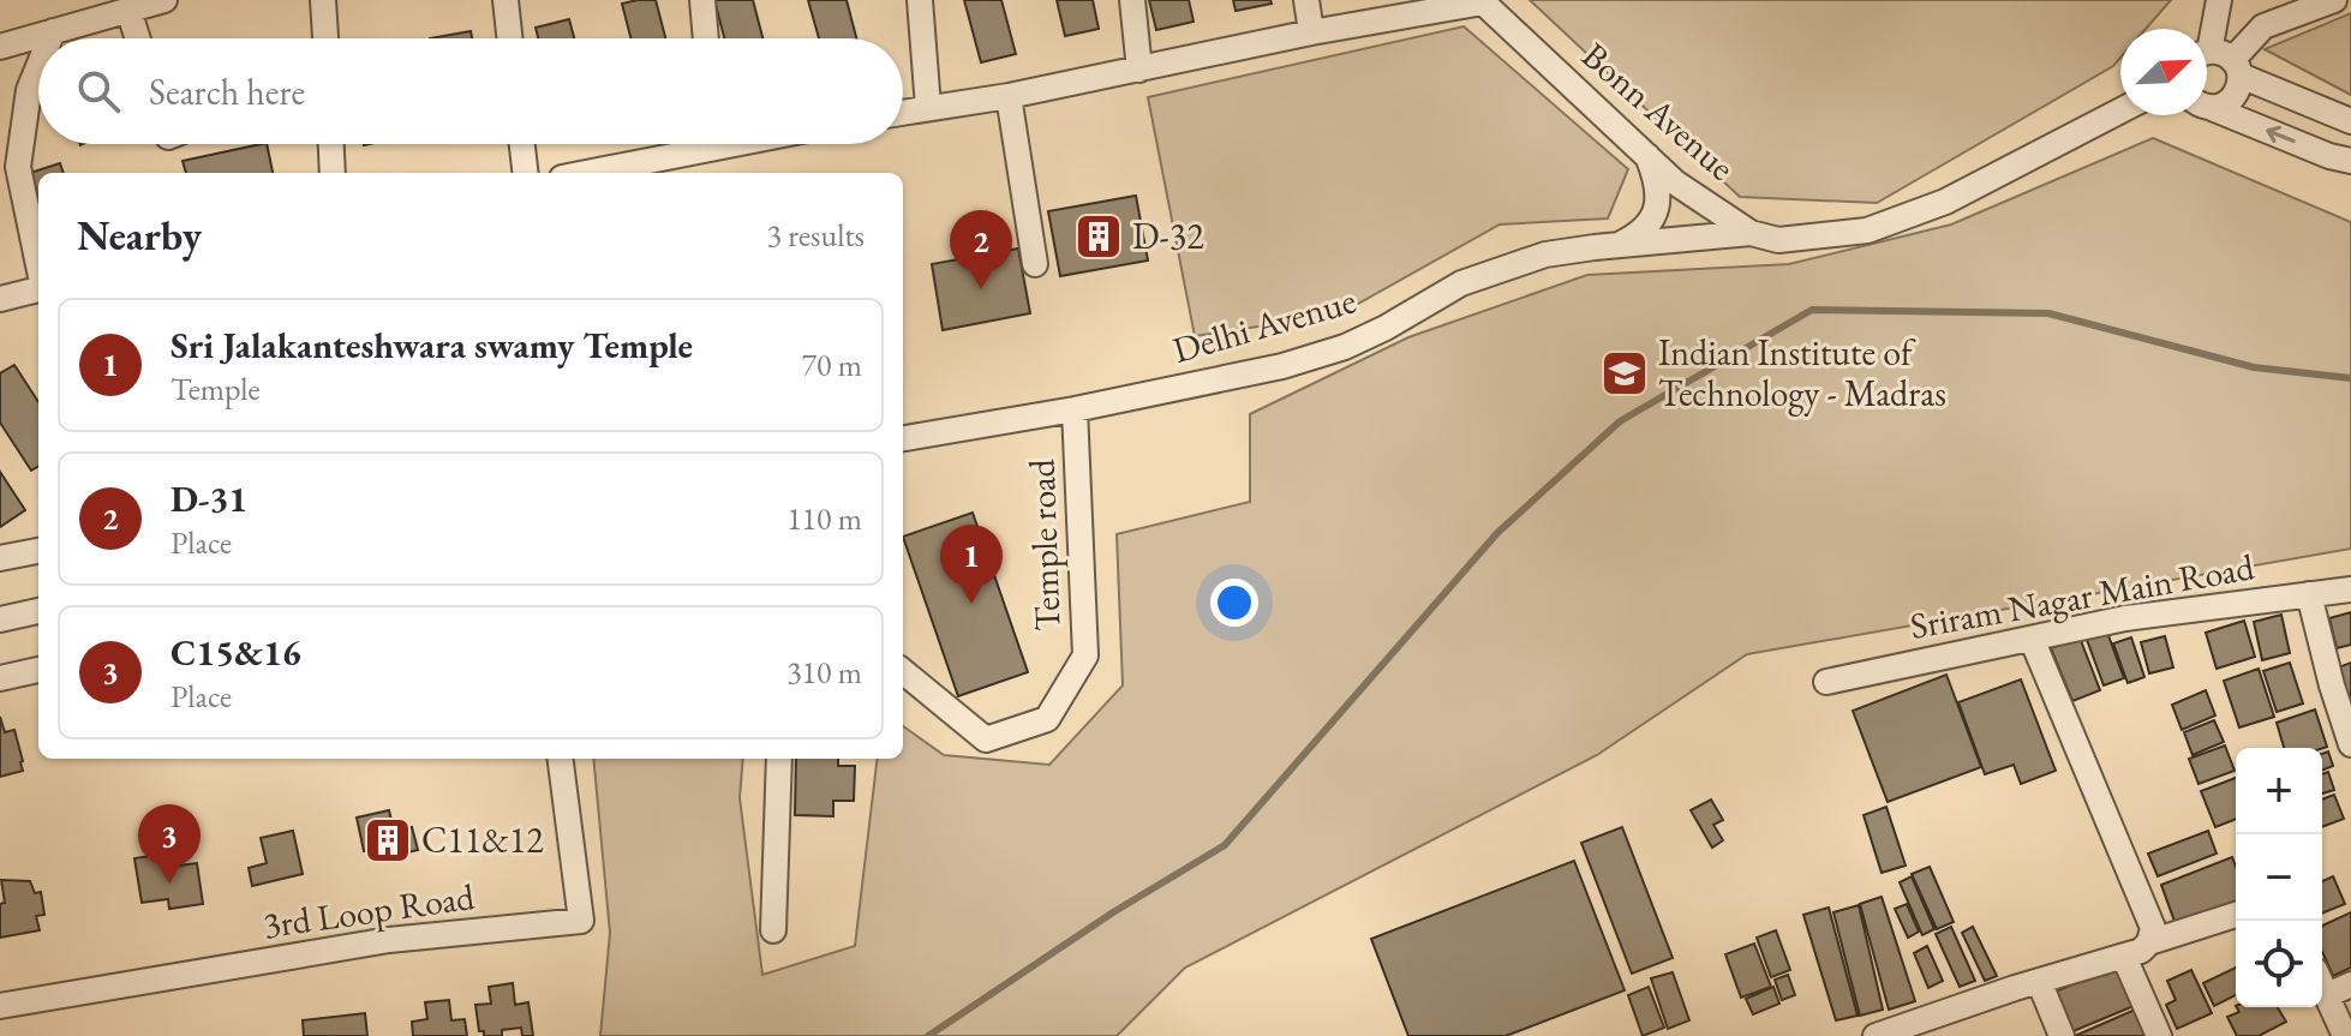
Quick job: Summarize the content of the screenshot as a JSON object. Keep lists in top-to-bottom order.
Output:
{
  "streets": {
    "street": [
      "Bonn Avenue",
      "Delhi Avenue",
      "Temple road",
      "Sriram Nagar Main Road",
      "3rd Loop Road"
    ]
  },
  "crossings": [
    ["Bonn Avenue", "Delhi Avenue"],
    ["Delhi Avenue", "Temple road"]
  ],
  "places": {
    "building": ["D-32", "C11&12"],
    "school or university": ["Indian Institute of Technology - Madras"]
  },
  "north": "top right",
  "page": {
    "search": "Search here",
    "heading": ["Nearby", "3 results"],
    "pins": ["2", "1", "3"],
    "list": [
      {
        "mark": "1",
        "name": "Sri Jalakanteshwara swamy Temple",
        "note": "Temple",
        "value": "70 m"
      },
      {
        "mark": "2",
        "name": "D-31",
        "note": "Place",
        "value": "110 m"
      },
      {
        "mark": "3",
        "name": "C15&16",
        "note": "Place",
        "value": "310 m"
      }
    ],
    "map_buttons": ["+", "−"]
  }
}
